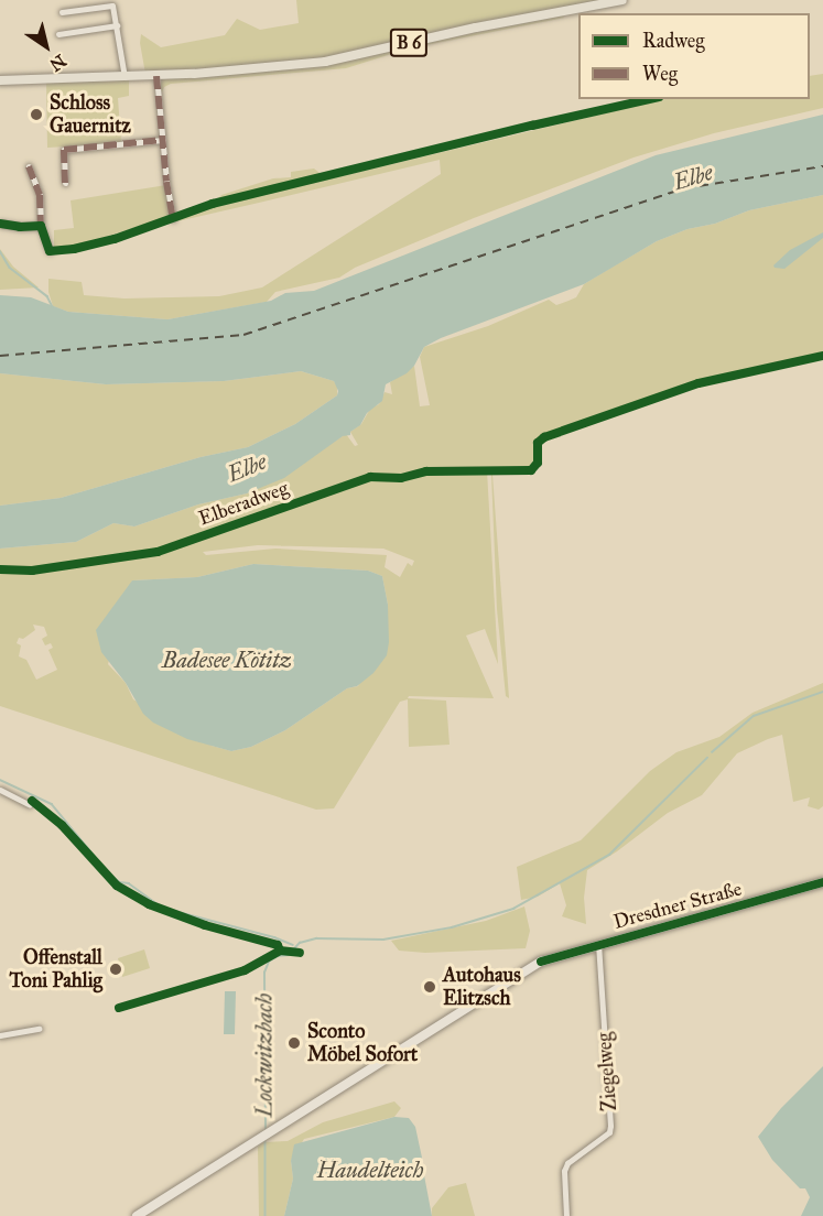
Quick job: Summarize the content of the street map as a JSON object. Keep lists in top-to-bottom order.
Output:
{
  "streets": {
    "main road": ["B 6", "Dresdner Straße"],
    "street": ["Ziegelweg"],
    "cycle path": ["Elberadweg"]
  },
  "crossings": [
    ["Dresdner Straße", "Ziegelweg"]
  ],
  "water": [
    "Elbe",
    "Badesee Kötitz",
    "Lockwitzbach",
    "Haudelteich"
  ],
  "places": [
    "Schloss Gauernitz",
    "Offenstall Toni Pahlig",
    "Autohaus Elitzsch",
    "Sconto Möbel Sofort"
  ],
  "legend": ["Radweg", "Weg"],
  "north": "bottom right"
}
